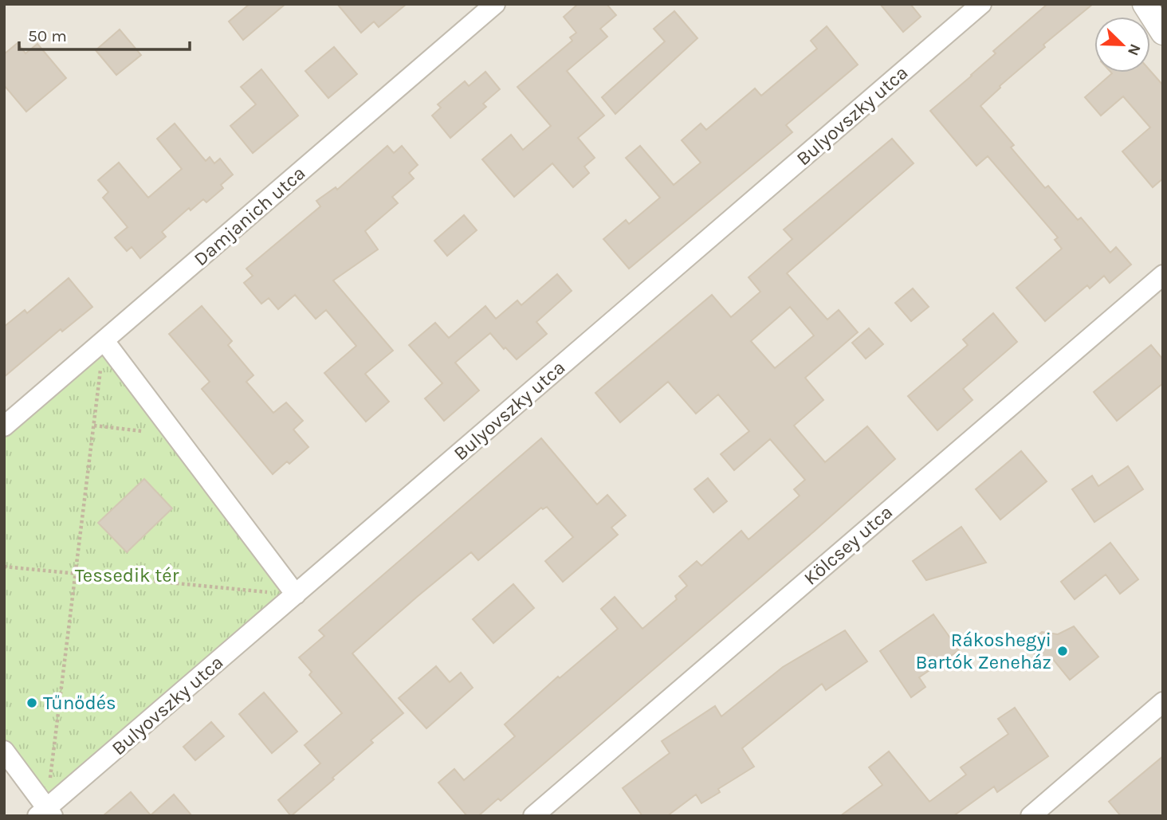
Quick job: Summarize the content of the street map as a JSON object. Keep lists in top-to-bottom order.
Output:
{
  "streets": {
    "street": ["Bulyovszky utca", "Damjanich utca", "Kölcsey utca"]
  },
  "parks": ["Tessedik tér"],
  "places": ["Rákoshegyi Bartók Zeneház", "Tűnődés"],
  "scale_bar": "50 m",
  "north": "bottom right"
}
